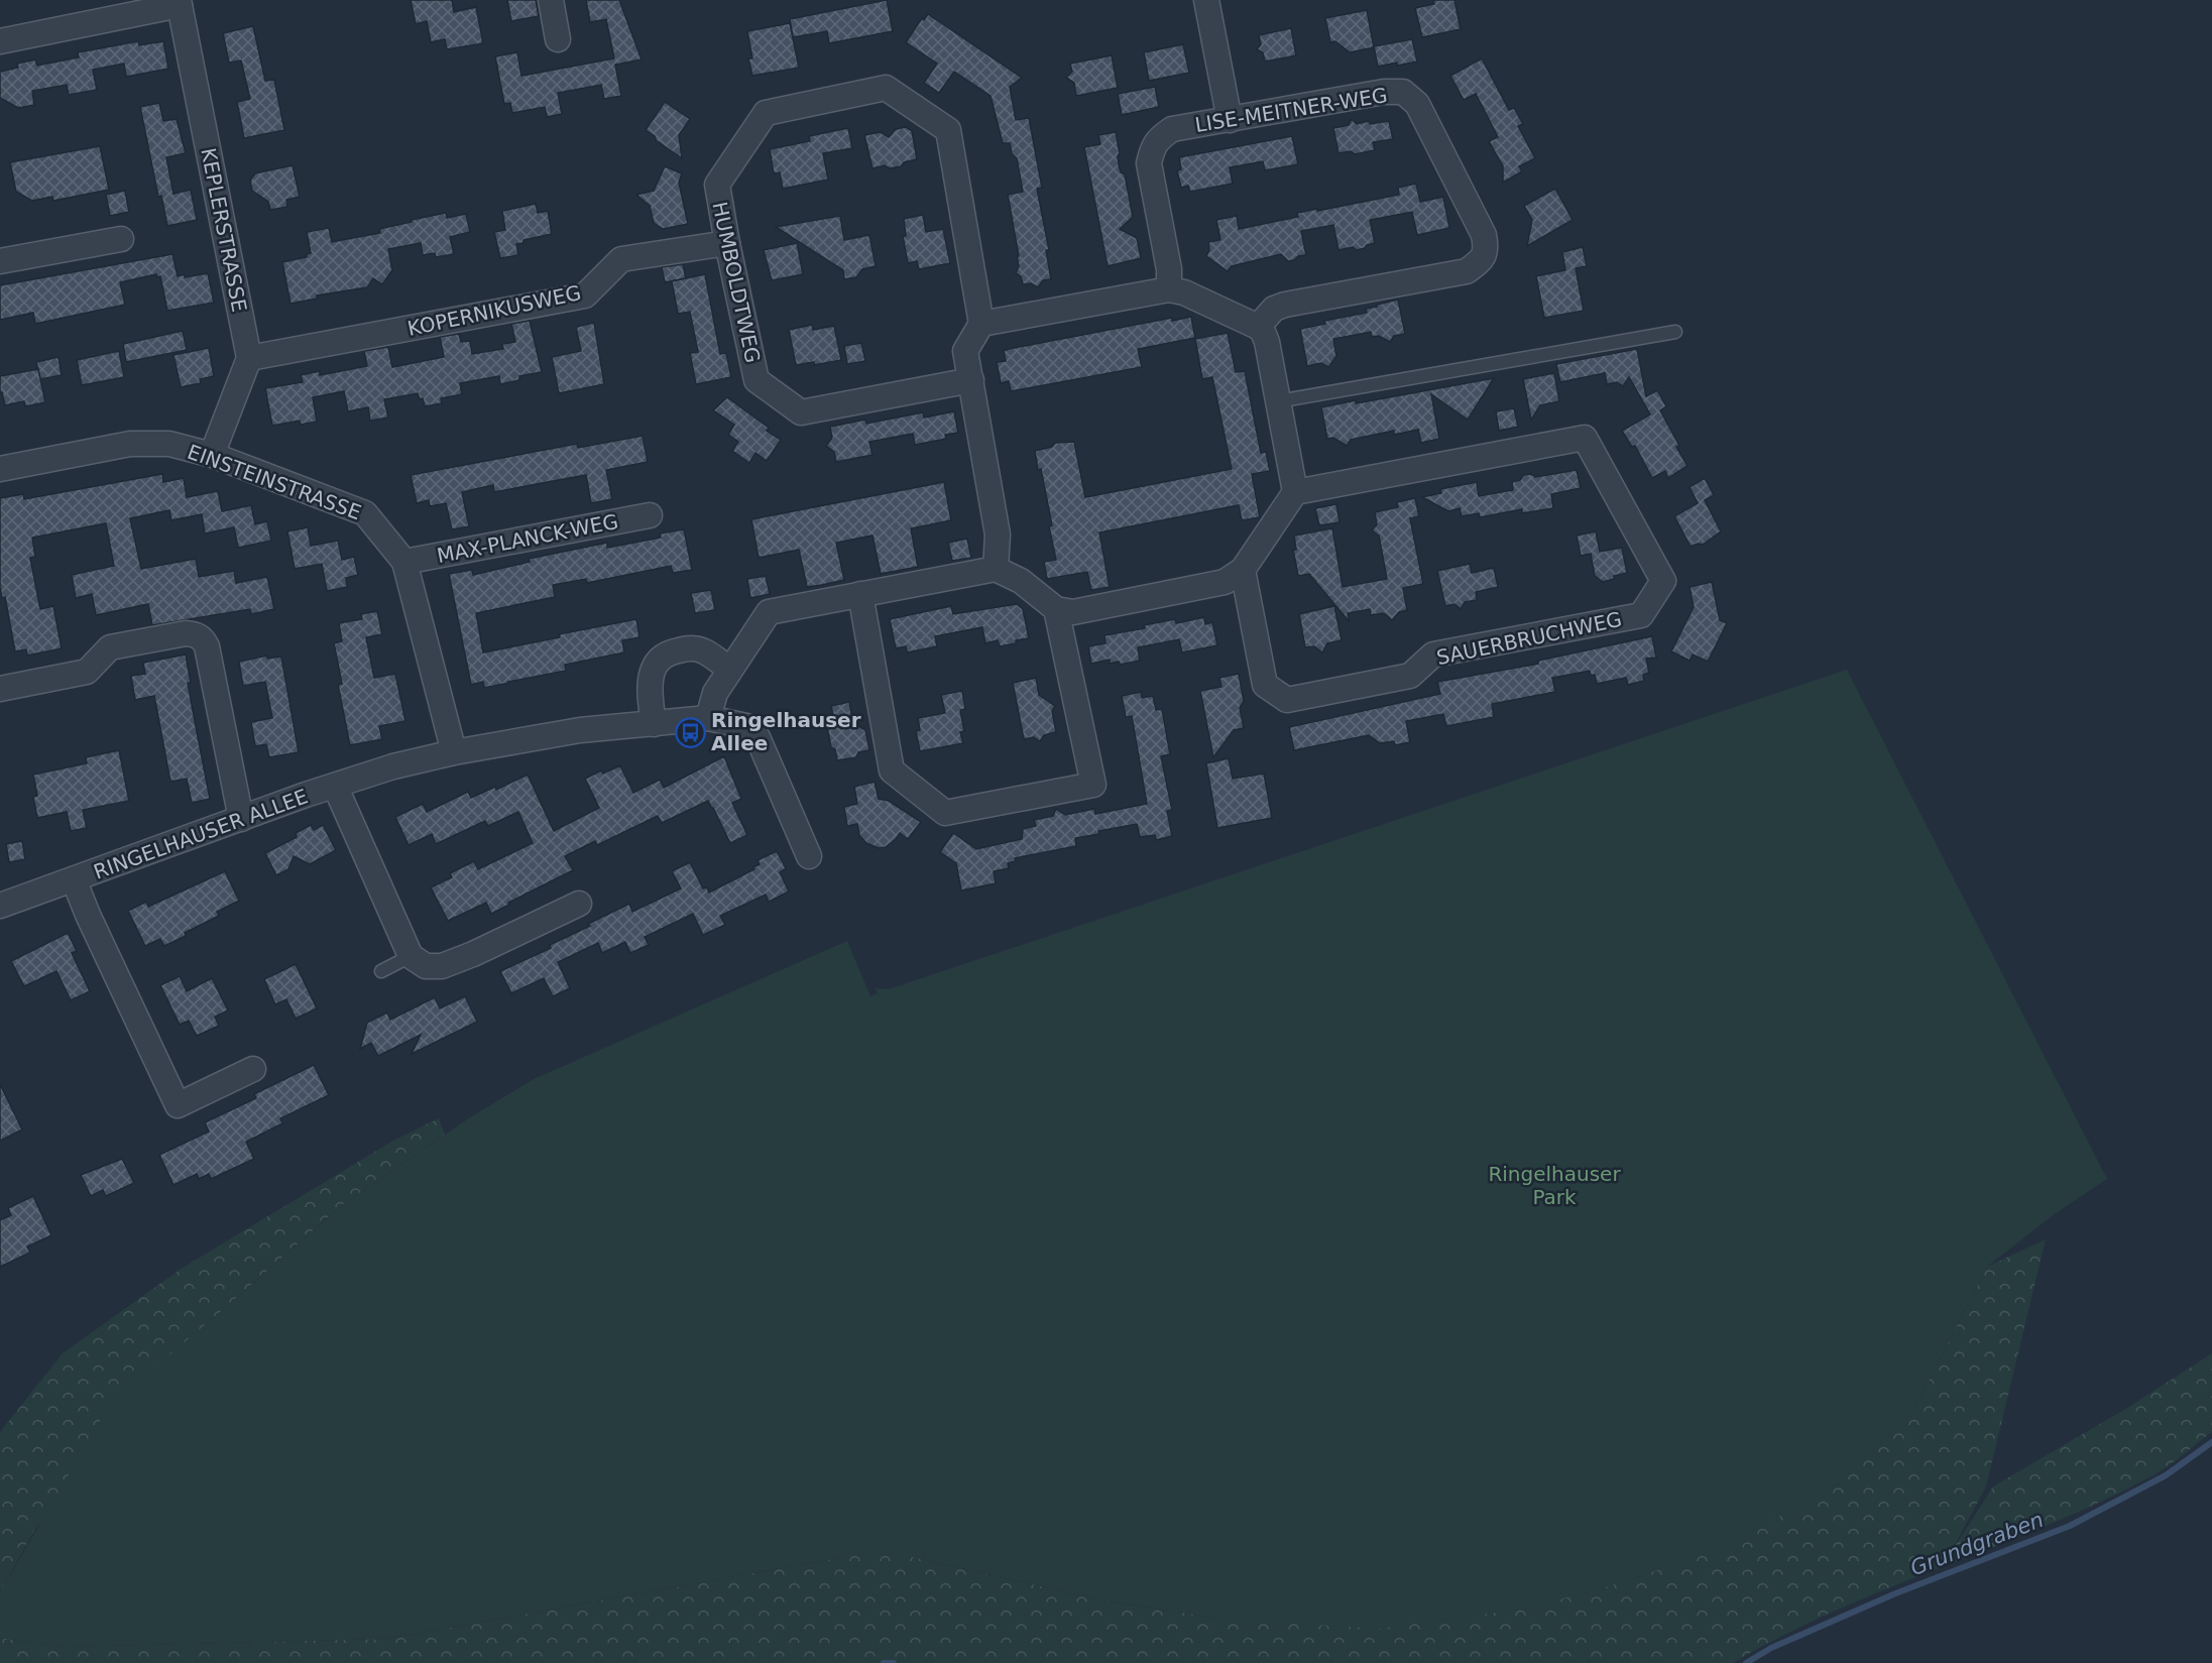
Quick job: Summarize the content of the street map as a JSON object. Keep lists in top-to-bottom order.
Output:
{
  "streets": {
    "street": [
      "LISE-MEITNER-WEG",
      "KEPLERSTRASSE",
      "HUMBOLDTWEG",
      "KOPERNIKUSWEG",
      "EINSTEINSTRASSE",
      "MAX-PLANCK-WEG",
      "SAUERBRUCHWEG",
      "RINGELHAUSER ALLEE"
    ]
  },
  "crossings": [
    ["KEPLERSTRASSE", "KOPERNIKUSWEG"],
    ["HUMBOLDTWEG", "KOPERNIKUSWEG"],
    ["EINSTEINSTRASSE", "MAX-PLANCK-WEG"],
    ["EINSTEINSTRASSE", "RINGELHAUSER ALLEE"]
  ],
  "water": ["Grundgraben"],
  "parks": ["Ringelhauser Park"],
  "places": {
    "bus stop": ["Ringelhauser Allee"]
  }
}
